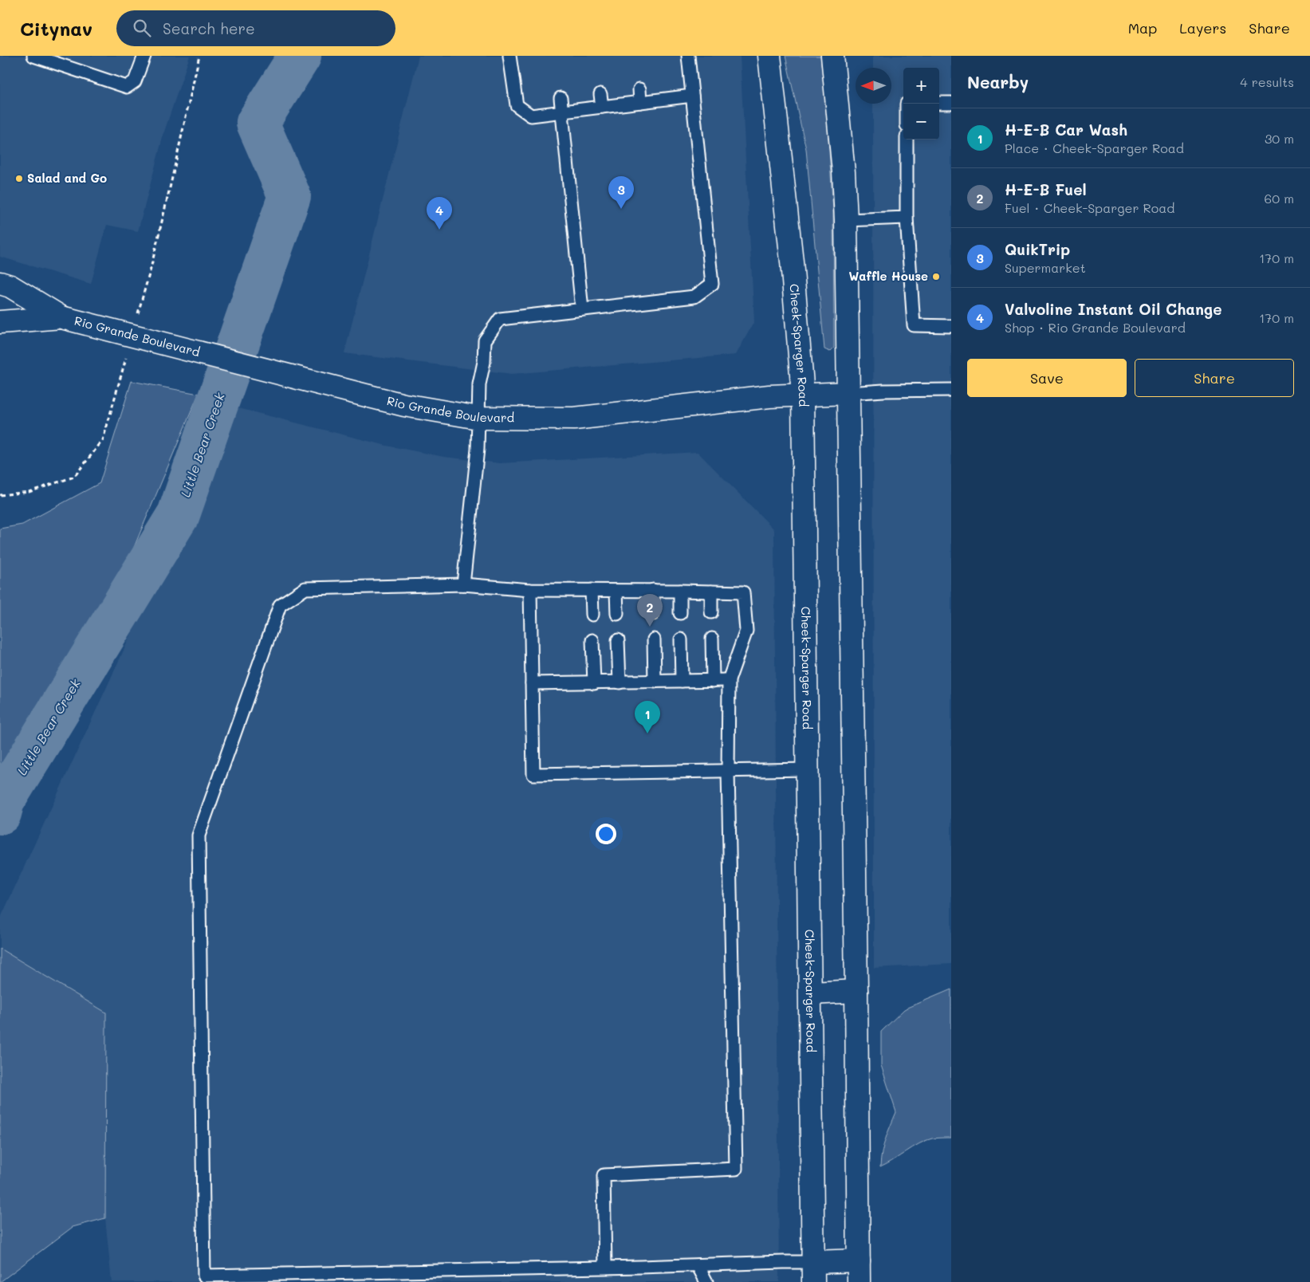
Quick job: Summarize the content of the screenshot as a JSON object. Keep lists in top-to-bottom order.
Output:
{
  "streets": {
    "main road": ["Rio Grande Boulevard", "Cheek-Sparger Road"]
  },
  "crossings": [
    ["Rio Grande Boulevard", "Cheek-Sparger Road"]
  ],
  "water": ["Little Bear Creek"],
  "places": ["Salad and Go", "Waffle House"],
  "north": "left",
  "page": {
    "header": "Citynav",
    "search": "Search here",
    "nav": ["Map", "Layers", "Share"],
    "heading": ["Nearby", "4 results"],
    "map_buttons": ["+", "−"],
    "list": [
      {
        "mark": "1",
        "name": "H-E-B Car Wash",
        "note": "Place · Cheek-Sparger Road",
        "value": "30 m"
      },
      {
        "mark": "2",
        "name": "H-E-B Fuel",
        "note": "Fuel · Cheek-Sparger Road",
        "value": "60 m"
      },
      {
        "mark": "3",
        "name": "QuikTrip",
        "note": "Supermarket",
        "value": "170 m"
      },
      {
        "mark": "4",
        "name": "Valvoline Instant Oil Change",
        "note": "Shop · Rio Grande Boulevard",
        "value": "170 m"
      }
    ],
    "pins": [
      "3",
      "4",
      "2",
      "1"
    ],
    "buttons": ["Save", "Share"]
  }
}
